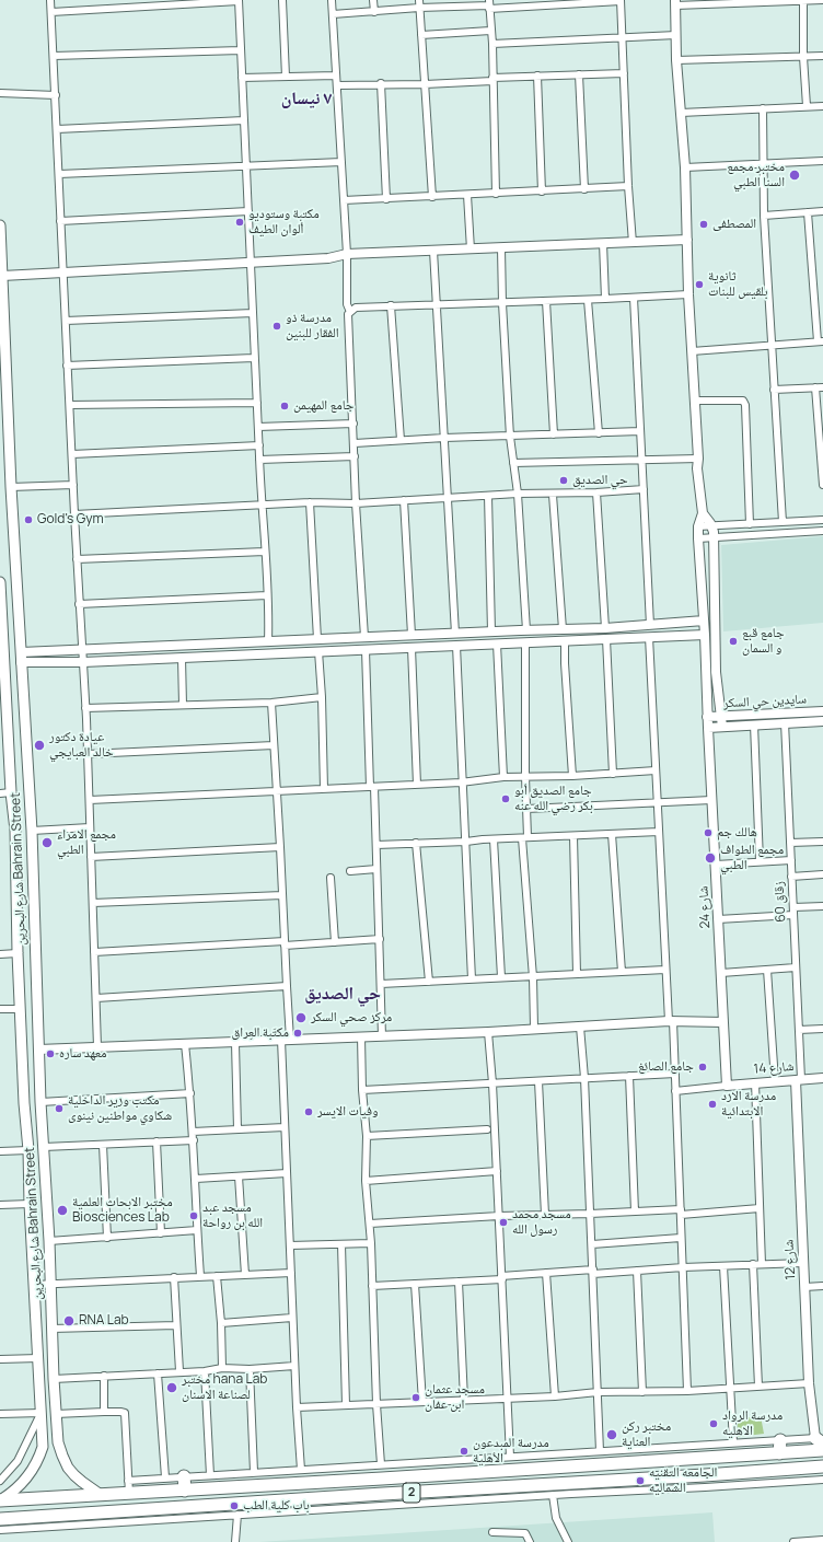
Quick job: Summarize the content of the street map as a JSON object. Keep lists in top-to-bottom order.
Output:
{
  "streets": {
    "highway": ["2"],
    "main road": ["شارع البحرين Bahrain Street"],
    "street": [
      "سايدين حي السكر",
      "زقاق 60",
      "شارع 24",
      "شارع 14",
      "شارع 12"
    ]
  },
  "crossings": [
    ["سايدين حي السكر", "زقاق 60"],
    ["سايدين حي السكر", "شارع 24"],
    ["شارع البحرين Bahrain Street", "2"],
    ["زقاق 60", "شارع 14"],
    ["زقاق 60", "شارع 12"],
    ["شارع 24", "شارع 14"],
    ["شارع 14", "شارع 12"]
  ],
  "districts": ["٧ نيسان", "حي الصديق"],
  "places": [
    "مختبر مجمع السنا الطبي",
    "مكتبة وستوديو ألوان الطيف",
    "المصطفى",
    "ثانوية بلقيس للبنات",
    "مدرسة ذو الفقار للبنين",
    "جامع المهيمن",
    "حي الصديق",
    "Gold's Gym",
    "جامع قبع و السمان",
    "عيادة دكتور خالد العبايجي",
    "جامع الصديق أبو بكر رضي الله عنه",
    "هالك جم",
    "مجمع الامراء الطبي",
    "مجمع الطواف الطبي",
    "مركز صحي السكر",
    "مكتَبة العِراق",
    "معهد ساره",
    "جامع الصائغ",
    "مدرسة الازد الابتدائية",
    "مكتب وزير الداخلية شكاوي مواطنين نينوى",
    "وفيات الايسر",
    "مختبر الابحاث العلمية Biosciences Lab",
    "مسجد عبد الله بن رواحة",
    "مسجد محمد رسول الله",
    "RNA Lab",
    "مختبر hana Lab لصناعة الاسنان",
    "مسجد عثمان ابن عفان",
    "مدرسة الرواد الاهليه",
    "مختبر ركن العناية",
    "مدرسة المبدعون الأهلية",
    "الجامعه التقنيه الشماليه",
    "باب كلية الطب"
  ]
}
